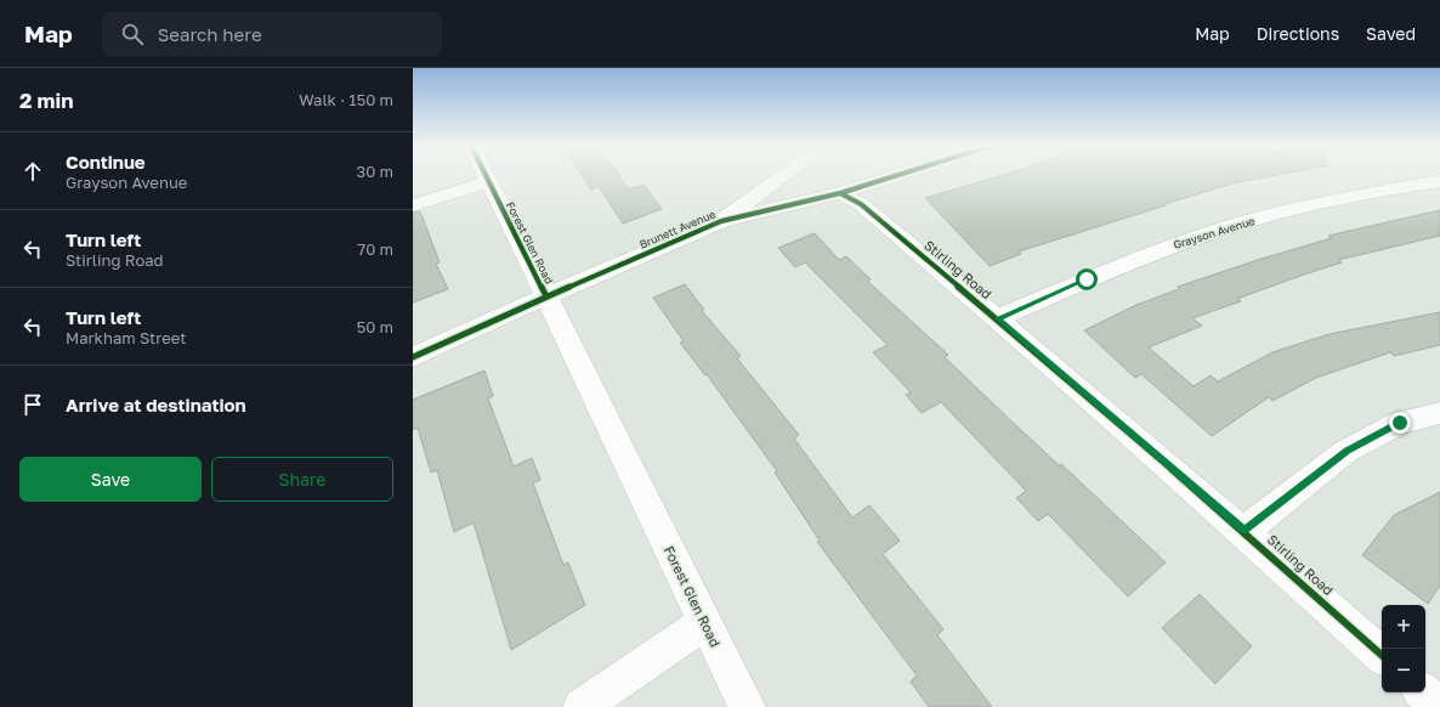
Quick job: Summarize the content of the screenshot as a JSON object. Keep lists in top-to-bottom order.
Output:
{
  "streets": {
    "street": [
      "Brunett Avenue",
      "Grayson Avenue",
      "Forest Glen Road",
      "Stirling Road"
    ]
  },
  "crossings": [
    ["Brunett Avenue", "Forest Glen Road"],
    ["Brunett Avenue", "Stirling Road"],
    ["Grayson Avenue", "Stirling Road"]
  ],
  "page": {
    "header": "Map",
    "search": "Search here",
    "nav": ["Map", "Directions", "Saved"],
    "heading": ["2 min", "Walk · 150 m"],
    "list": [
      ["Continue", "Grayson Avenue", "30 m"],
      ["Turn left", "Stirling Road", "70 m"],
      ["Turn left", "Markham Street", "50 m"],
      "Arrive at destination"
    ],
    "buttons": ["Save", "Share"],
    "map_buttons": ["+", "−"]
  }
}
